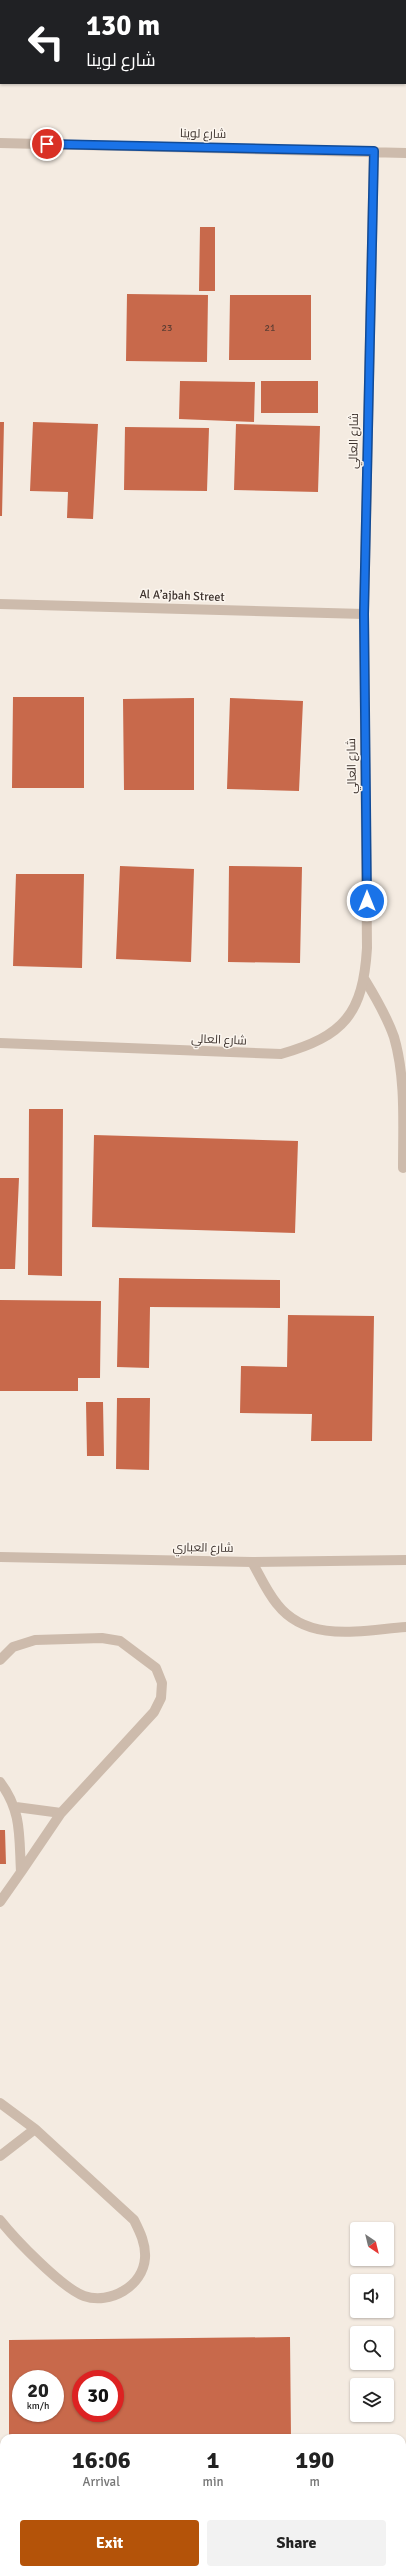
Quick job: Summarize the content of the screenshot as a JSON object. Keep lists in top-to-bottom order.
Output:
{
  "streets": {
    "street": [
      "شارع لوينا",
      "شارع العالي",
      "Al A’ajbah Street",
      "شارع العباري"
    ]
  },
  "crossings": [
    ["شارع لوينا", "شارع العالي"],
    ["شارع العالي", "Al A’ajbah Street"]
  ],
  "house_numbers": ["23", "21"],
  "north": "bottom right",
  "page": {
    "turn": ["130 m", "شارع لوينا"],
    "speed": "20 km/h",
    "limit": "30",
    "eta": [
      "16:06",
      "Arrival",
      "1",
      "min",
      "190",
      "m"
    ],
    "buttons": ["Exit", "Share"]
  }
}
